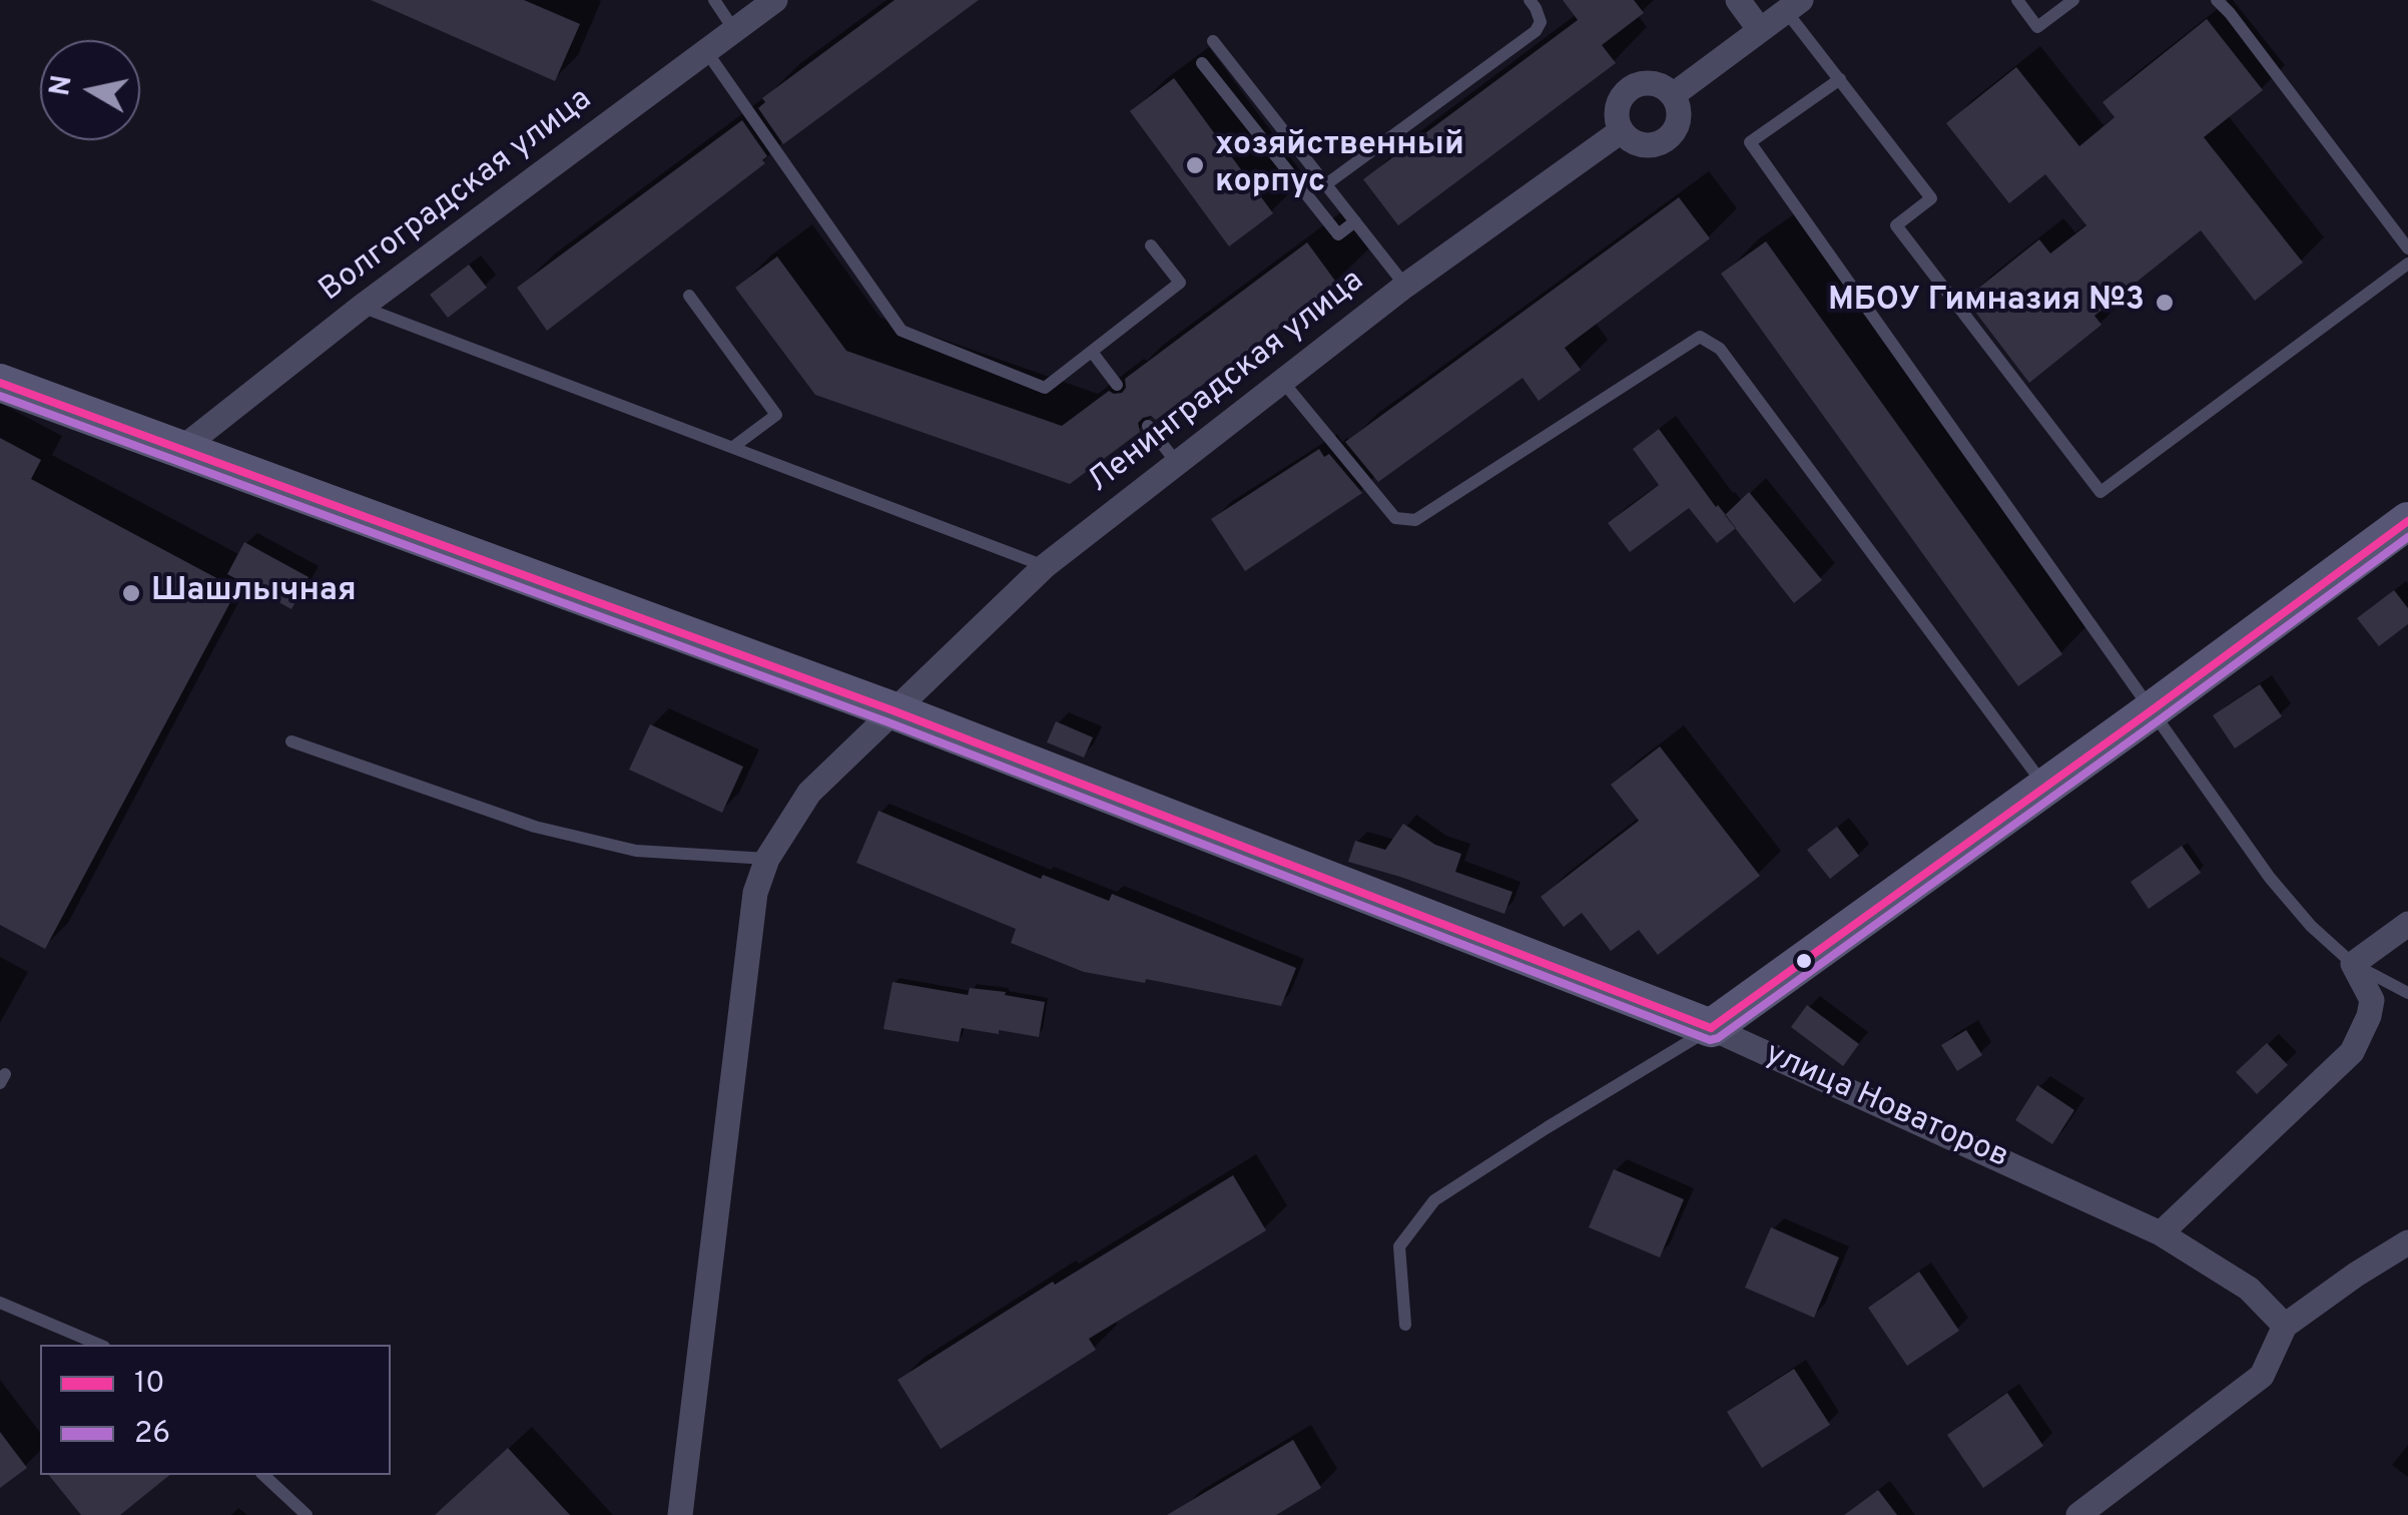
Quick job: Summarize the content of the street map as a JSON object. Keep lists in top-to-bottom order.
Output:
{
  "streets": {
    "street": ["Волгоградская улица", "Ленинградская улица", "улица Новаторов"]
  },
  "crossings": [
    ["Волгоградская улица", "улица Новаторов"],
    ["Ленинградская улица", "улица Новаторов"]
  ],
  "places": ["хозяйственный корпус", "МБОУ Гимназия №3", "Шашлычная"],
  "lines": ["transit line 10", "transit line 26"],
  "legend": ["10", "26"],
  "north": "left"
}
